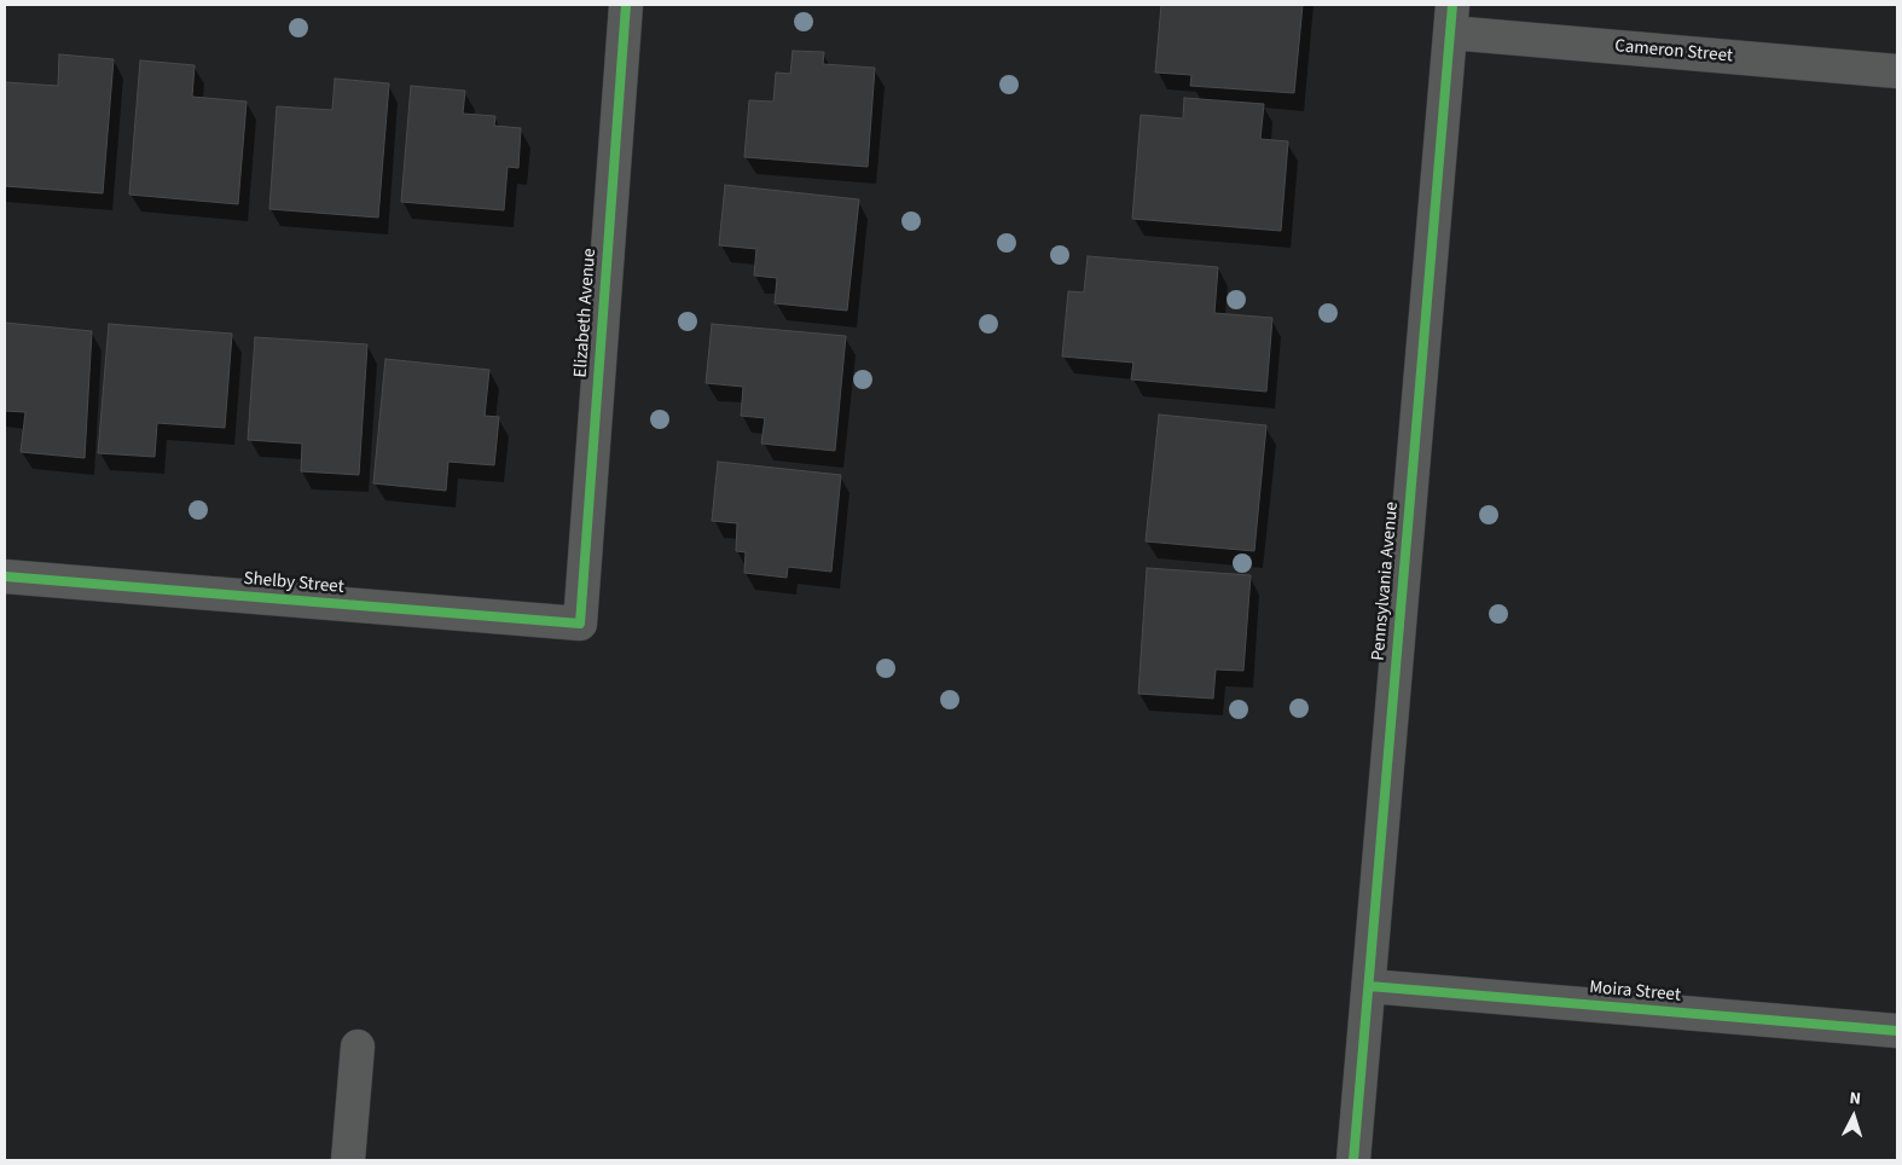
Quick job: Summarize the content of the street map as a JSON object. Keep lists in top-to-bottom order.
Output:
{
  "streets": {
    "street": [
      "Cameron Street",
      "Elizabeth Avenue",
      "Pennsylvania Avenue",
      "Shelby Street",
      "Moira Street"
    ]
  },
  "crossings": [
    ["Cameron Street", "Pennsylvania Avenue"],
    ["Elizabeth Avenue", "Shelby Street"],
    ["Pennsylvania Avenue", "Moira Street"]
  ],
  "north": "top"
}
